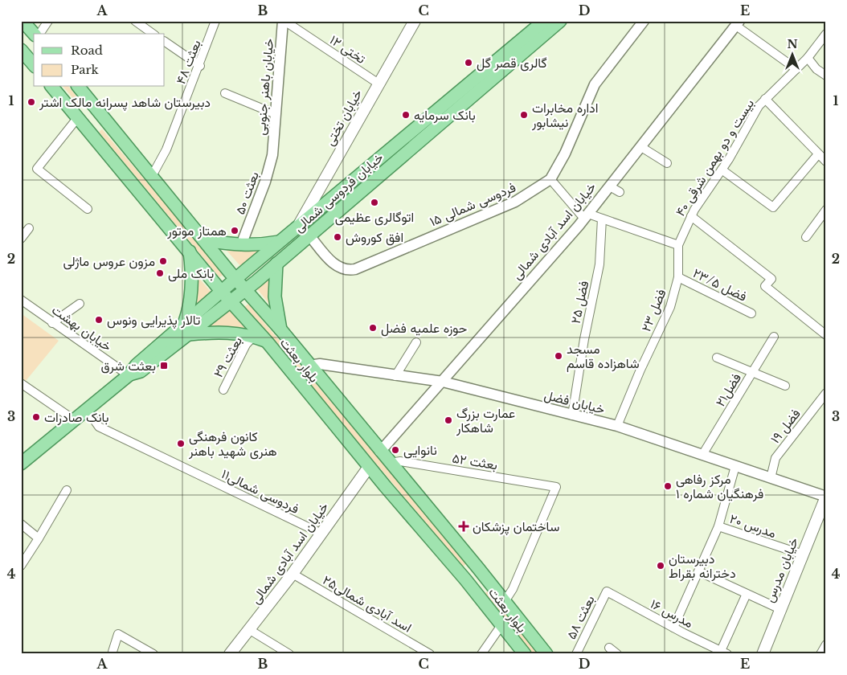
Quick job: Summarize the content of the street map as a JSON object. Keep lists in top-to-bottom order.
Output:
{
  "streets": {
    "main road": [
      "خیابان تختی",
      "خیابان فردوسی شمالی",
      "خیابان اسد آبادی شمالی",
      "بلوار بعثت",
      "خیابان مدرس"
    ],
    "street": [
      "تختی ۱۲",
      "بعثت ۴۸",
      "خیابان باهنر جنوبی",
      "بیست و دو بهمن شرقی ۴۰",
      "بعثت ۵۰",
      "فردوسی شمالی ۱۵",
      "فضل ۲۳/۵",
      "فضل ۲۵",
      "فضل ۲۳",
      "خیابان بهشت",
      "بعثت ۲۹",
      "فضل۲۱",
      "خیابان فضل",
      "فضل ۱۹",
      "بعثت ۵۲",
      "فردوسی شمالی۱۱",
      "مدرس ۲۰",
      "اسد آبادی شمالی۲۵",
      "مدرس ۱۶",
      "بعثت ۵۸"
    ]
  },
  "crossings": [
    ["تختی ۱۲", "خیابان باهنر جنوبی"],
    ["تختی ۱۲", "خیابان تختی"],
    ["بعثت ۴۸", "بلوار بعثت"],
    ["خیابان باهنر جنوبی", "بعثت ۵۰"],
    ["خیابان تختی", "خیابان فردوسی شمالی"],
    ["بیست و دو بهمن شرقی ۴۰", "فضل ۲۳"],
    ["خیابان فردوسی شمالی", "فردوسی شمالی ۱۵"],
    ["خیابان فردوسی شمالی", "خیابان بهشت"],
    ["خیابان فردوسی شمالی", "بلوار بعثت"],
    ["خیابان فردوسی شمالی", "فردوسی شمالی۱۱"],
    ["خیابان اسد آبادی شمالی", "بلوار بعثت"],
    ["خیابان اسد آبادی شمالی", "خیابان فضل"],
    ["خیابان اسد آبادی شمالی", "فردوسی شمالی۱۱"],
    ["خیابان اسد آبادی شمالی", "اسد آبادی شمالی۲۵"],
    ["فضل ۲۳/۵", "فضل ۲۳"],
    ["فضل ۲۵", "خیابان فضل"],
    ["فضل ۲۳", "خیابان فضل"],
    ["بلوار بعثت", "خیابان فضل"],
    ["بلوار بعثت", "بعثت ۵۲"],
    ["فضل۲۱", "خیابان فضل"],
    ["خیابان فضل", "فضل ۱۹"],
    ["خیابان فضل", "خیابان مدرس"],
    ["مدرس ۲۰", "خیابان مدرس"],
    ["مدرس ۱۶", "بعثت ۵۸"]
  ],
  "places": {
    "other": [
      "گالری قصر گل",
      "دبیرستان شاهد پسرانه مالک اشتر",
      "بانک سرمایه",
      "اداره مخابرات نیشابور",
      "اتوگالری عظیمی",
      "همتاز موتور",
      "افق کوروش",
      "مزون عروس ماژلی",
      "بانک ملی",
      "تالار پذیرایی ونوس",
      "حوزه علمیه فضل",
      "مسجد شاهزاده قاسم",
      "بانک صادرات",
      "عمارت بزرگ شاهکار",
      "کانون فرهنگی هنری شهید باهنر",
      "نانوایی",
      "مرکز رفاهی فرهنگیان شماره ۱",
      "دبیرستان دخترانه بقراط"
    ],
    "transit": ["بعثت شرق"],
    "health": ["ساختمان پزشکان"]
  },
  "legend": ["Road", "Park"],
  "north": "top",
  "grid": {
    "columns": [
      "A",
      "B",
      "C",
      "D",
      "E"
    ],
    "rows": [
      "1",
      "2",
      "3",
      "4"
    ]
  }
}
